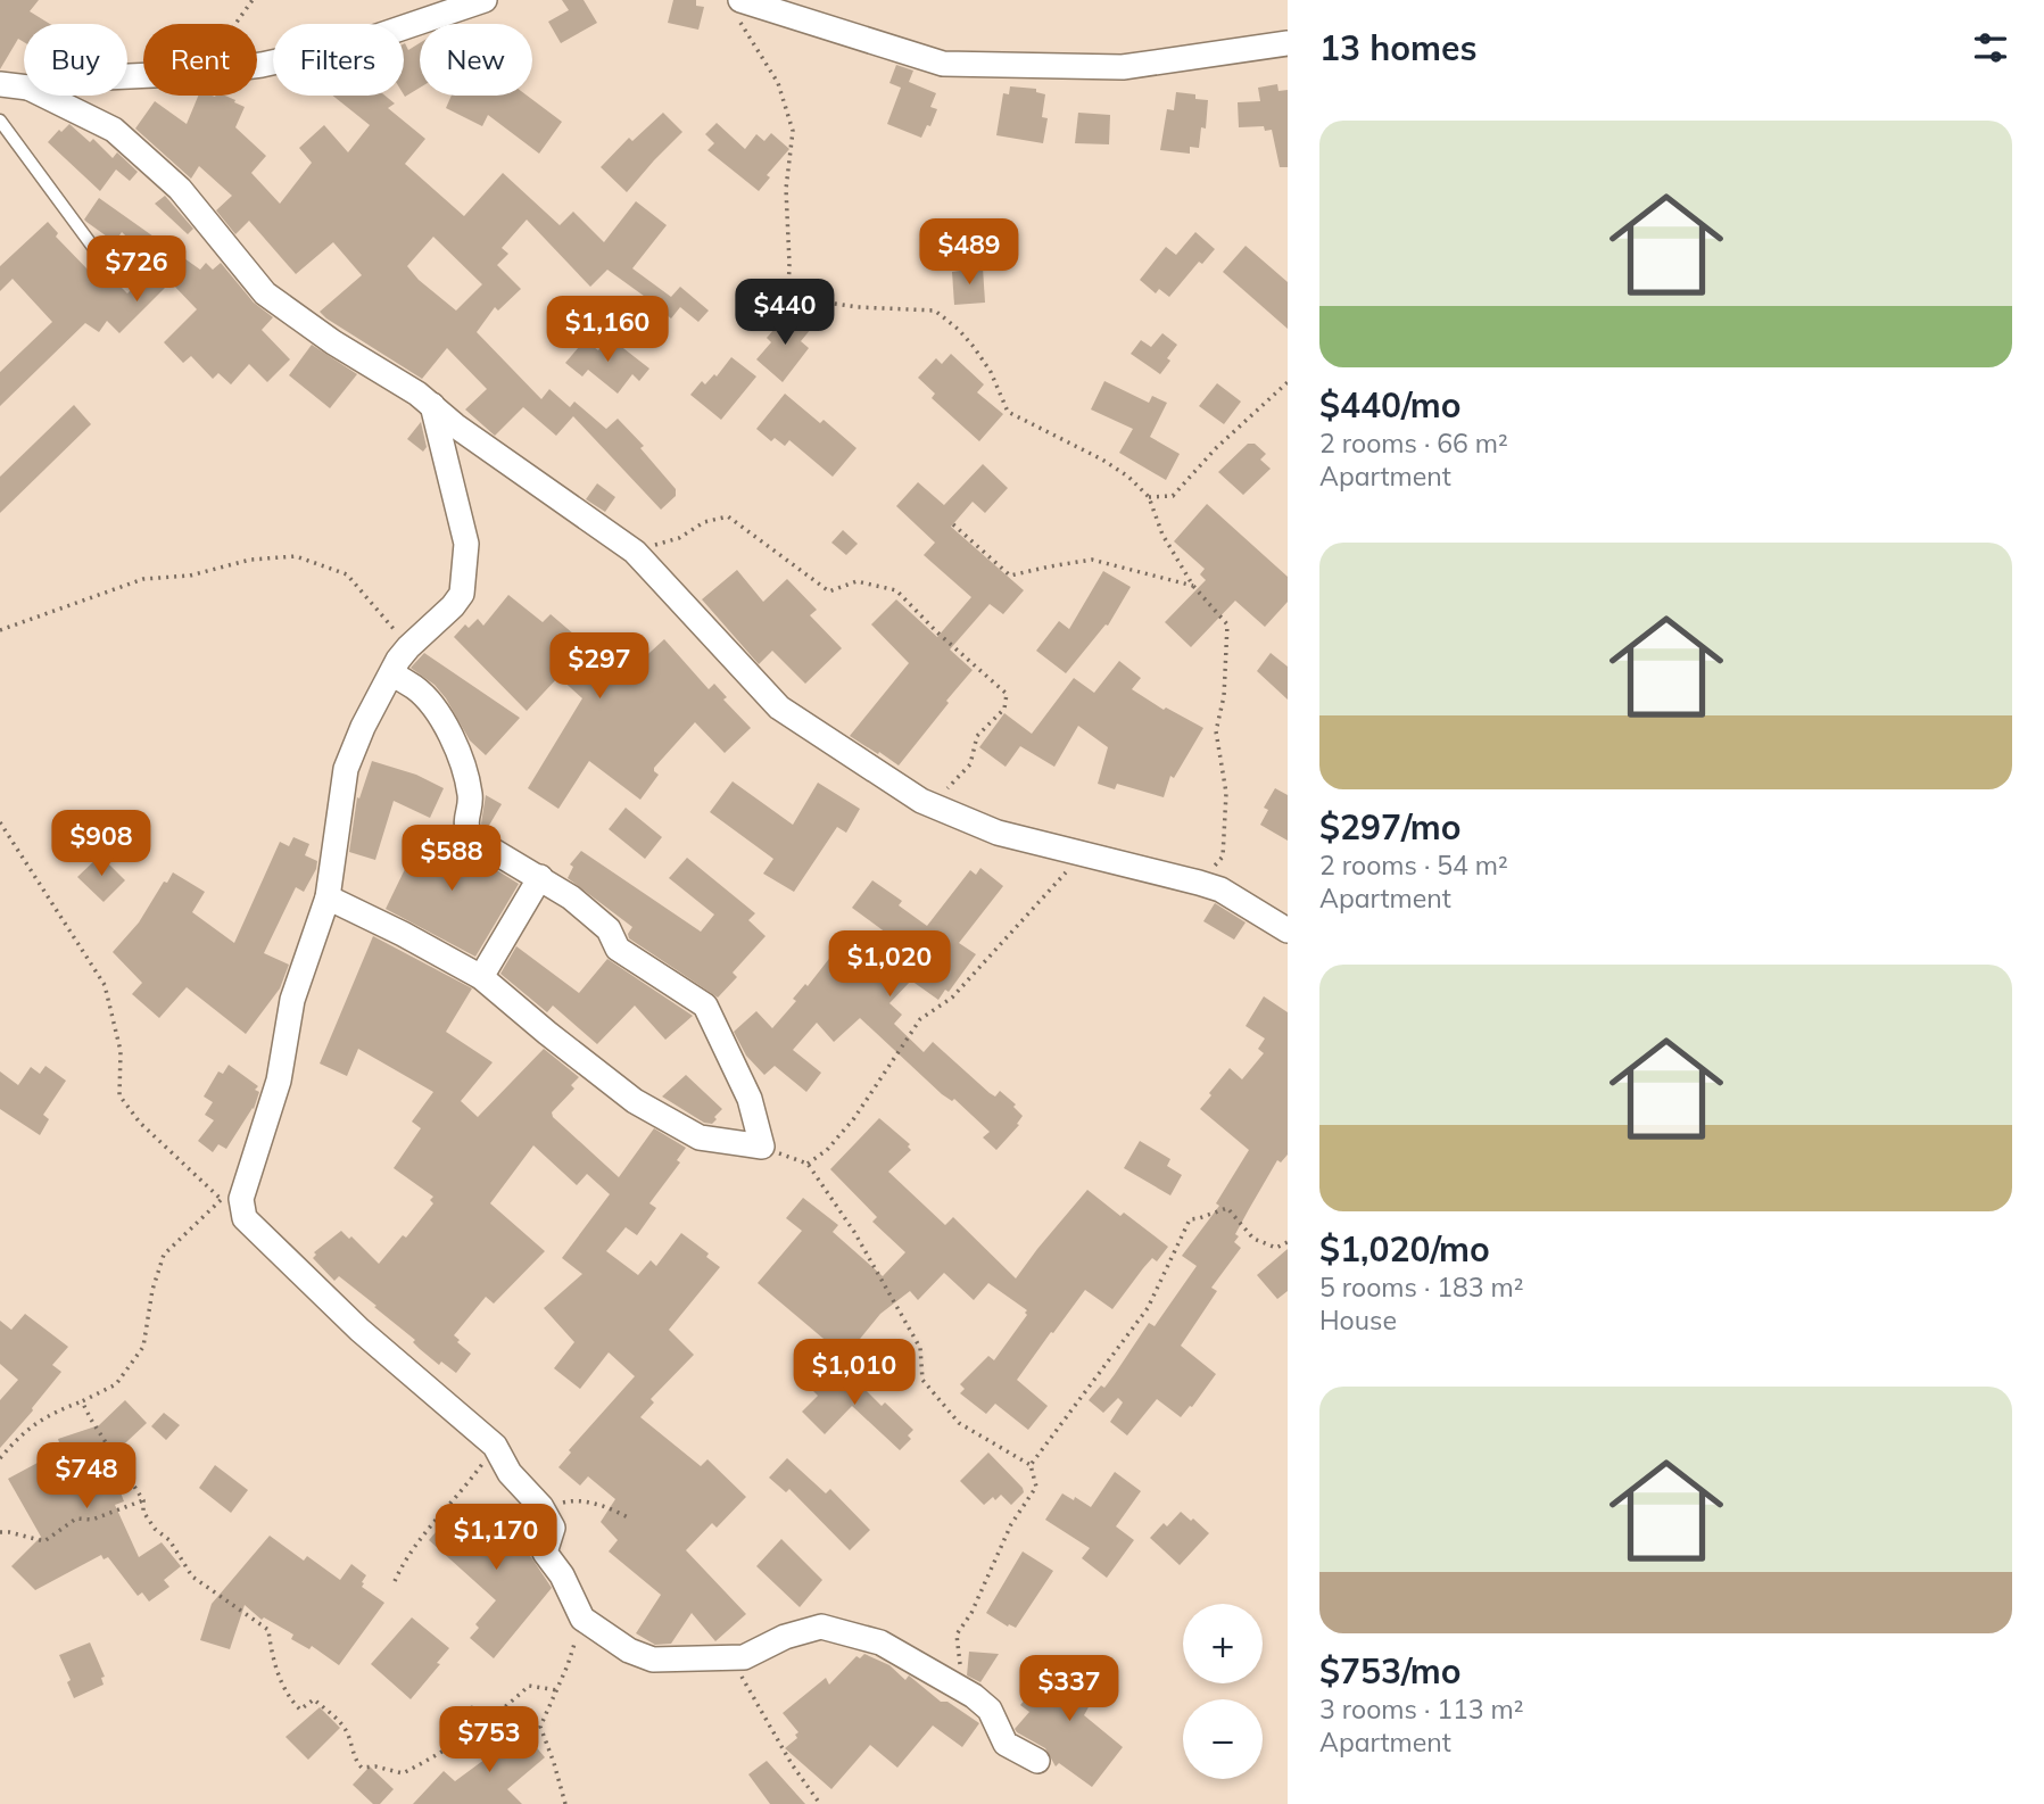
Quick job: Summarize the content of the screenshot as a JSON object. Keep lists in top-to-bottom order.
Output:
{
  "page": {
    "heading": "13 homes",
    "chip": [
      "Buy",
      "Rent",
      "Filters",
      "New"
    ],
    "list": [
      {
        "name": "$440/mo",
        "note": "2 rooms · 66 m² · Apartment"
      },
      {
        "name": "$297/mo",
        "note": "2 rooms · 54 m² · Apartment"
      },
      {
        "name": "$1,020/mo",
        "note": "5 rooms · 183 m² · House"
      },
      {
        "name": "$753/mo",
        "note": "3 rooms · 113 m² · Apartment"
      }
    ],
    "price": [
      "$489",
      "$726",
      "$440",
      "$1,160",
      "$297",
      "$908",
      "$588",
      "$1,020",
      "$1,010",
      "$748",
      "$1,170",
      "$337",
      "$753"
    ],
    "map_buttons": ["+", "−"]
  }
}
